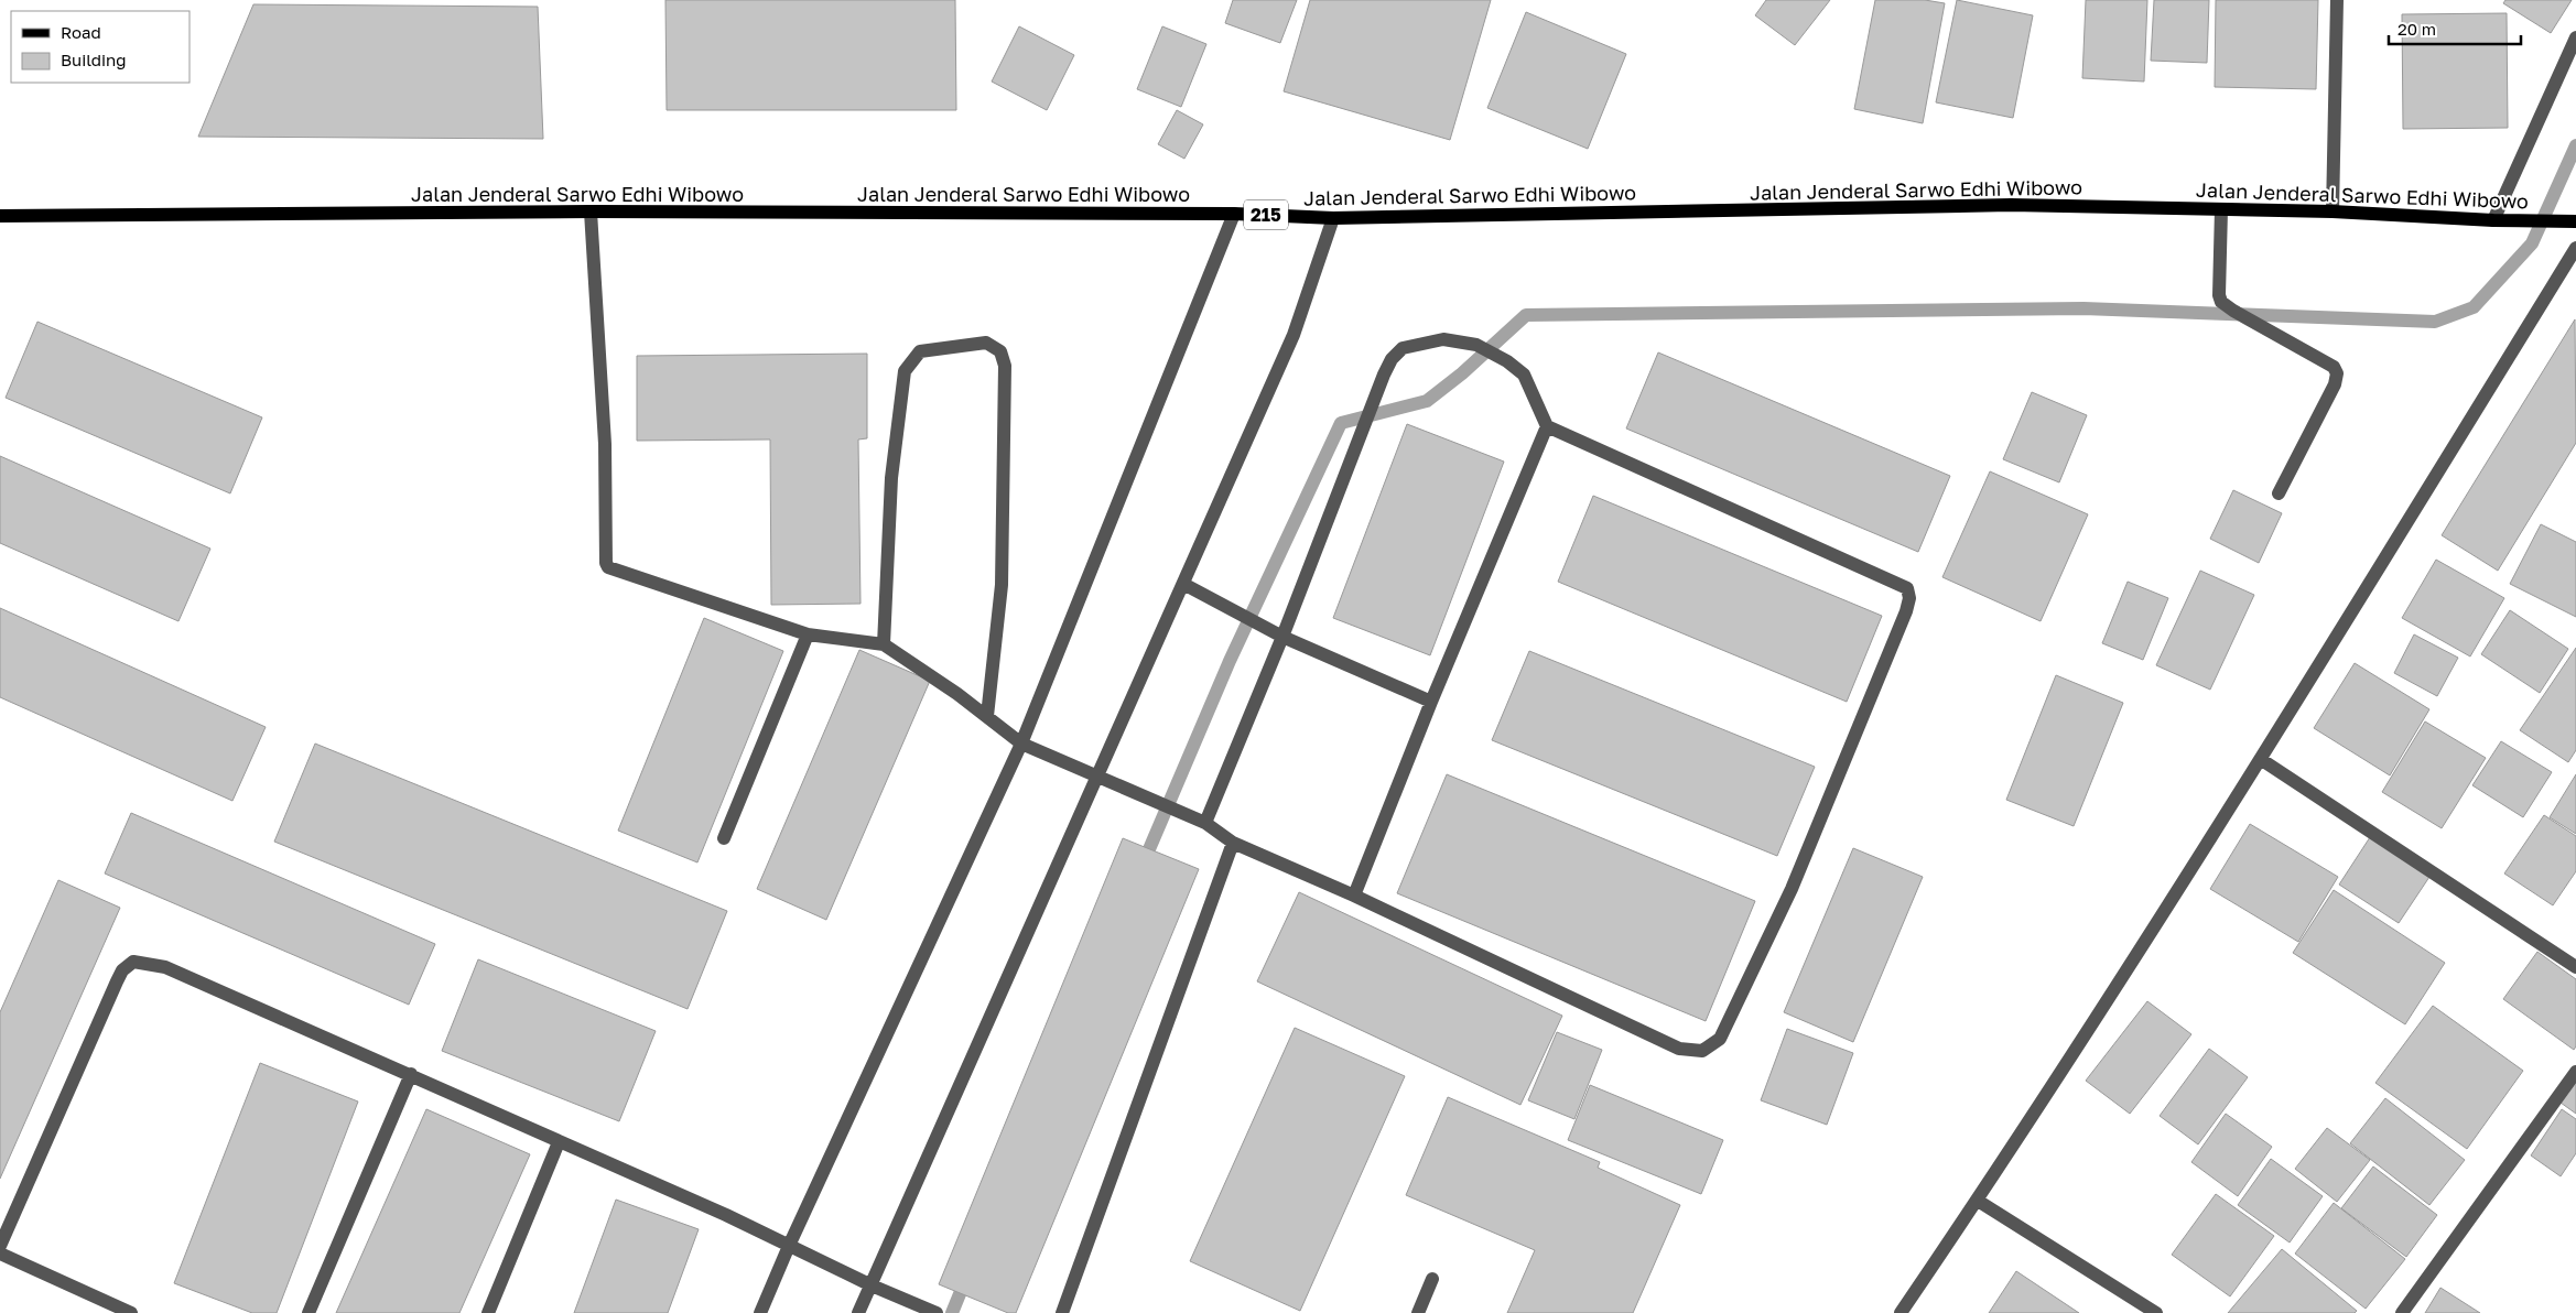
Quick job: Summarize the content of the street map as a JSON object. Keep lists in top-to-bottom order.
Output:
{
  "streets": {
    "main road": ["Jalan Jenderal Sarwo Edhi Wibowo", "215"]
  },
  "legend": ["Road", "Building"],
  "scale_bar": "20 m"
}
